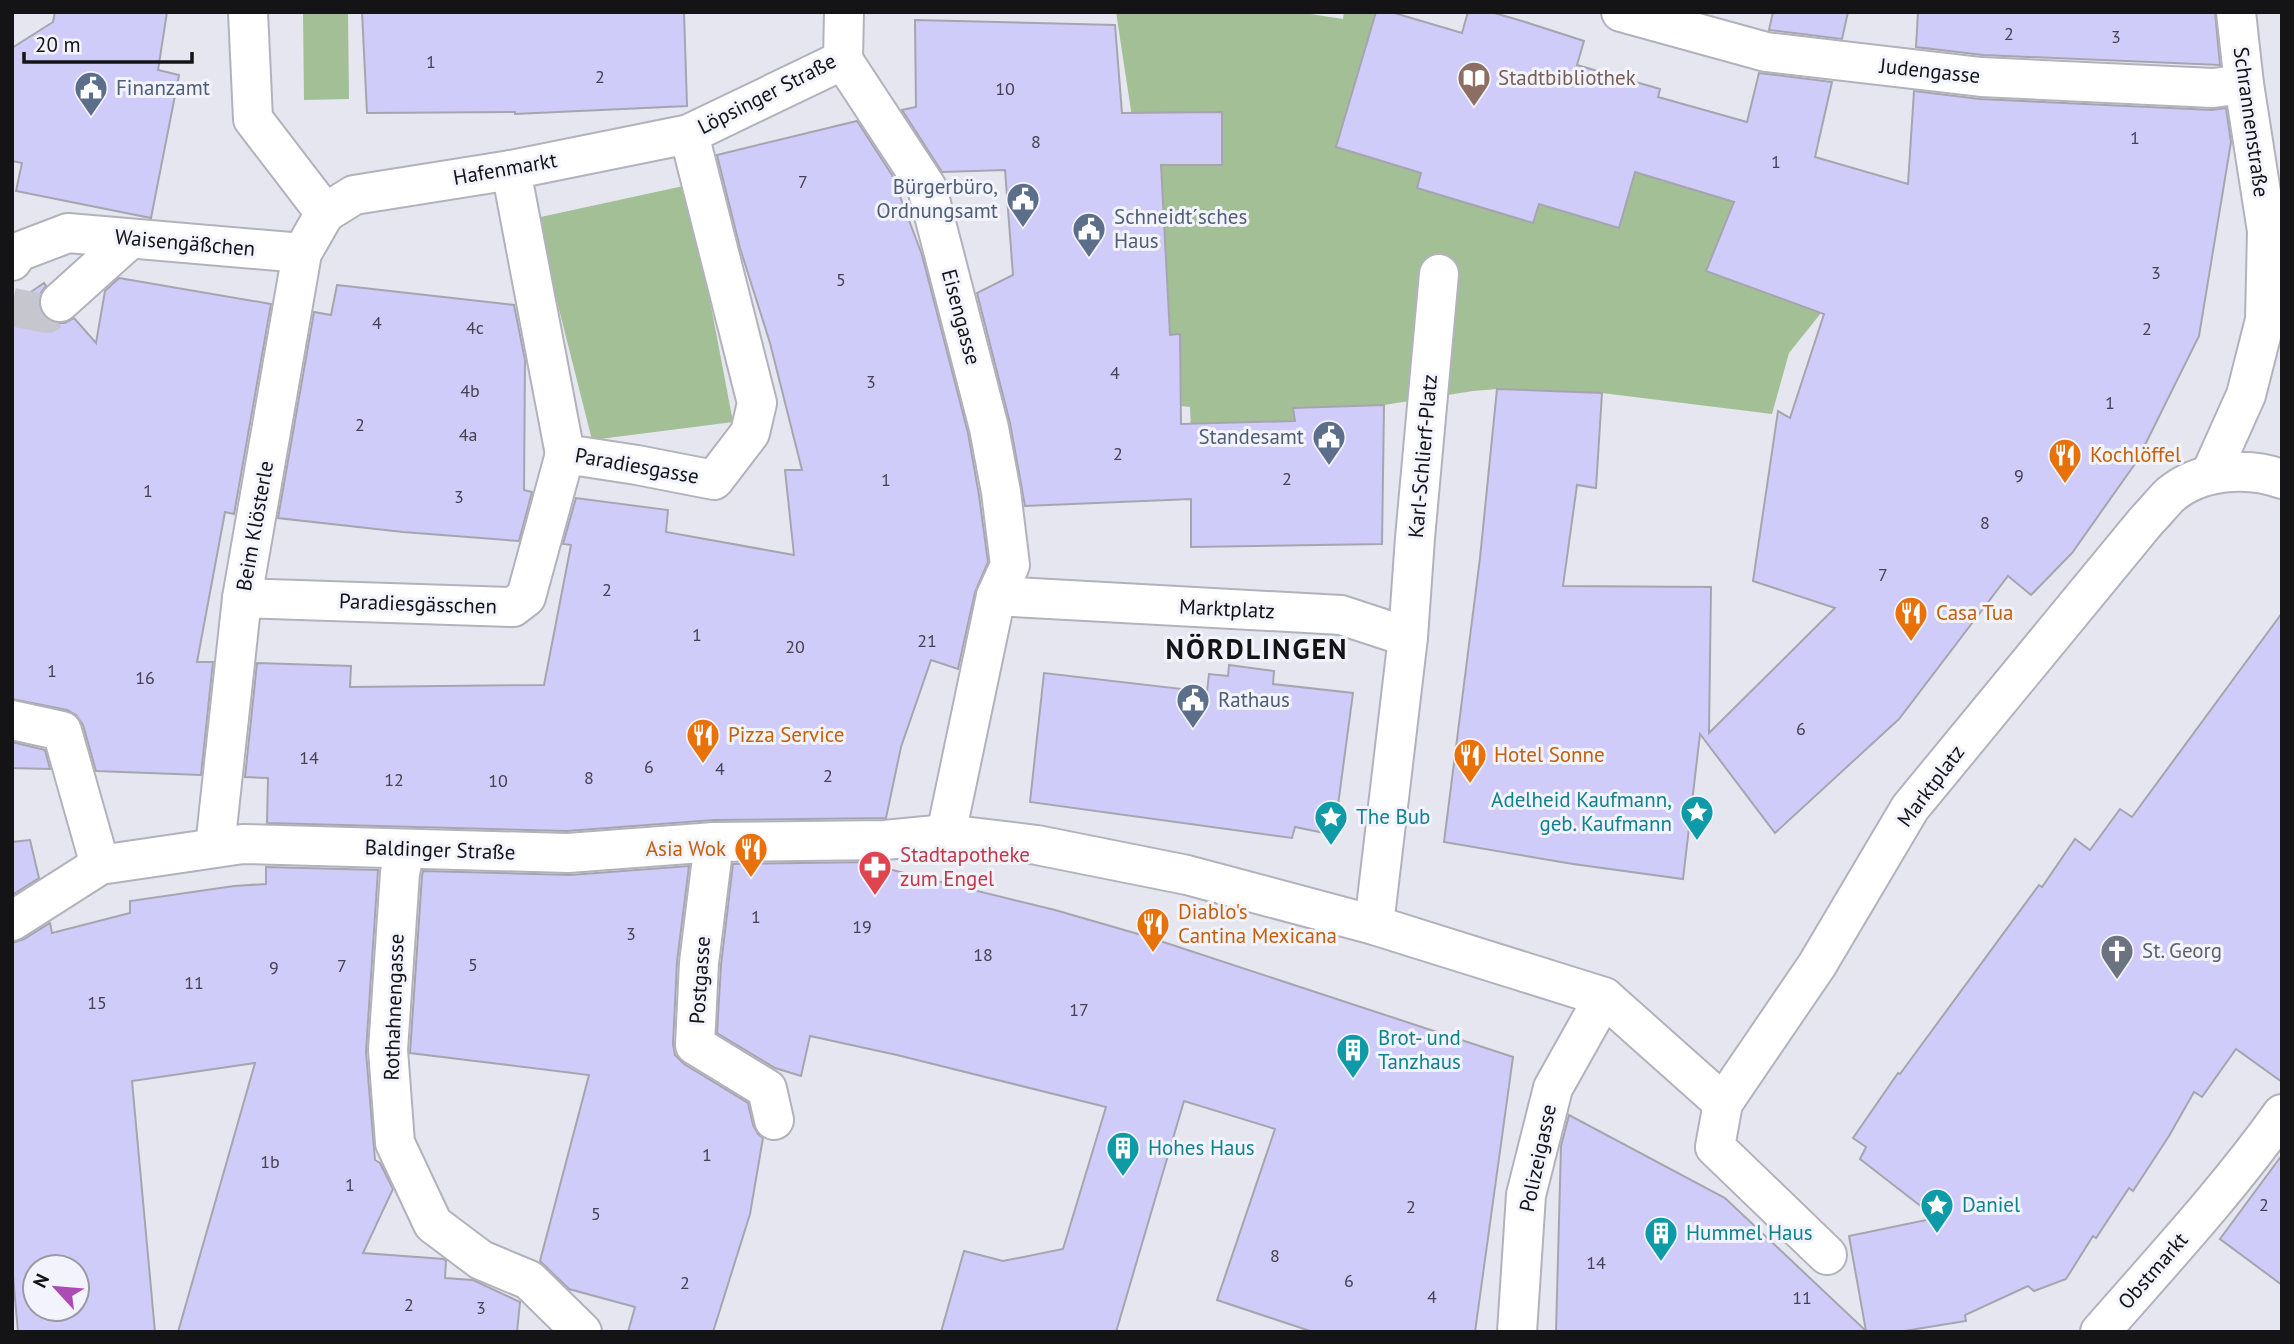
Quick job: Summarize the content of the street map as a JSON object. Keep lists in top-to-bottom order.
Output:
{
  "streets": {
    "street": [
      "Judengasse",
      "Löpsinger Straße",
      "Schrannenstraße",
      "Hafenmarkt",
      "Waisengäßchen",
      "Eisengasse",
      "Karl-Schlierf-Platz",
      "Paradiesgasse",
      "Beim Klösterle",
      "Paradiesgässchen",
      "Marktplatz",
      "Baldinger Straße",
      "Postgasse",
      "Rothahnengasse",
      "Polizeigasse",
      "Obstmarkt"
    ]
  },
  "crossings": [
    ["Judengasse", "Schrannenstraße"],
    ["Löpsinger Straße", "Hafenmarkt"],
    ["Löpsinger Straße", "Eisengasse"],
    ["Löpsinger Straße", "Paradiesgasse"],
    ["Schrannenstraße", "Marktplatz"],
    ["Hafenmarkt", "Paradiesgasse"],
    ["Hafenmarkt", "Beim Klösterle"],
    ["Waisengäßchen", "Beim Klösterle"],
    ["Eisengasse", "Marktplatz"],
    ["Karl-Schlierf-Platz", "Marktplatz"],
    ["Paradiesgasse", "Paradiesgässchen"],
    ["Beim Klösterle", "Paradiesgässchen"],
    ["Beim Klösterle", "Baldinger Straße"],
    ["Baldinger Straße", "Postgasse"],
    ["Baldinger Straße", "Rothahnengasse"]
  ],
  "districts": ["NÖRDLINGEN"],
  "places": {
    "library": ["Stadtbibliothek"],
    "public building": [
      "Finanzamt",
      "Bürgerbüro, Ordnungsamt",
      "Schneidt´sches Haus",
      "Standesamt",
      "Rathaus"
    ],
    "restaurant": [
      "Kochlöffel",
      "Casa Tua",
      "Pizza Service",
      "Hotel Sonne",
      "Asia Wok",
      "Diablo's Cantina Mexicana"
    ],
    "place": ["Adelheid Kaufmann, geb. Kaufmann", "The Bub", "Daniel"],
    "pharmacy": ["Stadtapotheke zum Engel"],
    "church": ["St. Georg"],
    "building": ["Brot- und Tanzhaus", "Hohes Haus", "Hummel Haus"]
  },
  "house_numbers": [
    "2",
    "3",
    "1",
    "2",
    "10",
    "1",
    "8",
    "1",
    "7",
    "3",
    "5",
    "4",
    "4c",
    "2",
    "4",
    "3",
    "4b",
    "1",
    "2",
    "4a",
    "2",
    "9",
    "2",
    "1",
    "1",
    "3",
    "8",
    "7",
    "2",
    "1",
    "21",
    "20",
    "1",
    "16",
    "6",
    "14",
    "6",
    "4",
    "2",
    "8",
    "12",
    "10",
    "1",
    "19",
    "3",
    "18",
    "5",
    "7",
    "9",
    "11",
    "15",
    "17",
    "1",
    "1b",
    "1",
    "2",
    "2",
    "5",
    "8",
    "14",
    "6",
    "2",
    "4",
    "11",
    "2",
    "3"
  ],
  "scale_bar": "20 m",
  "north": "top left"
}
